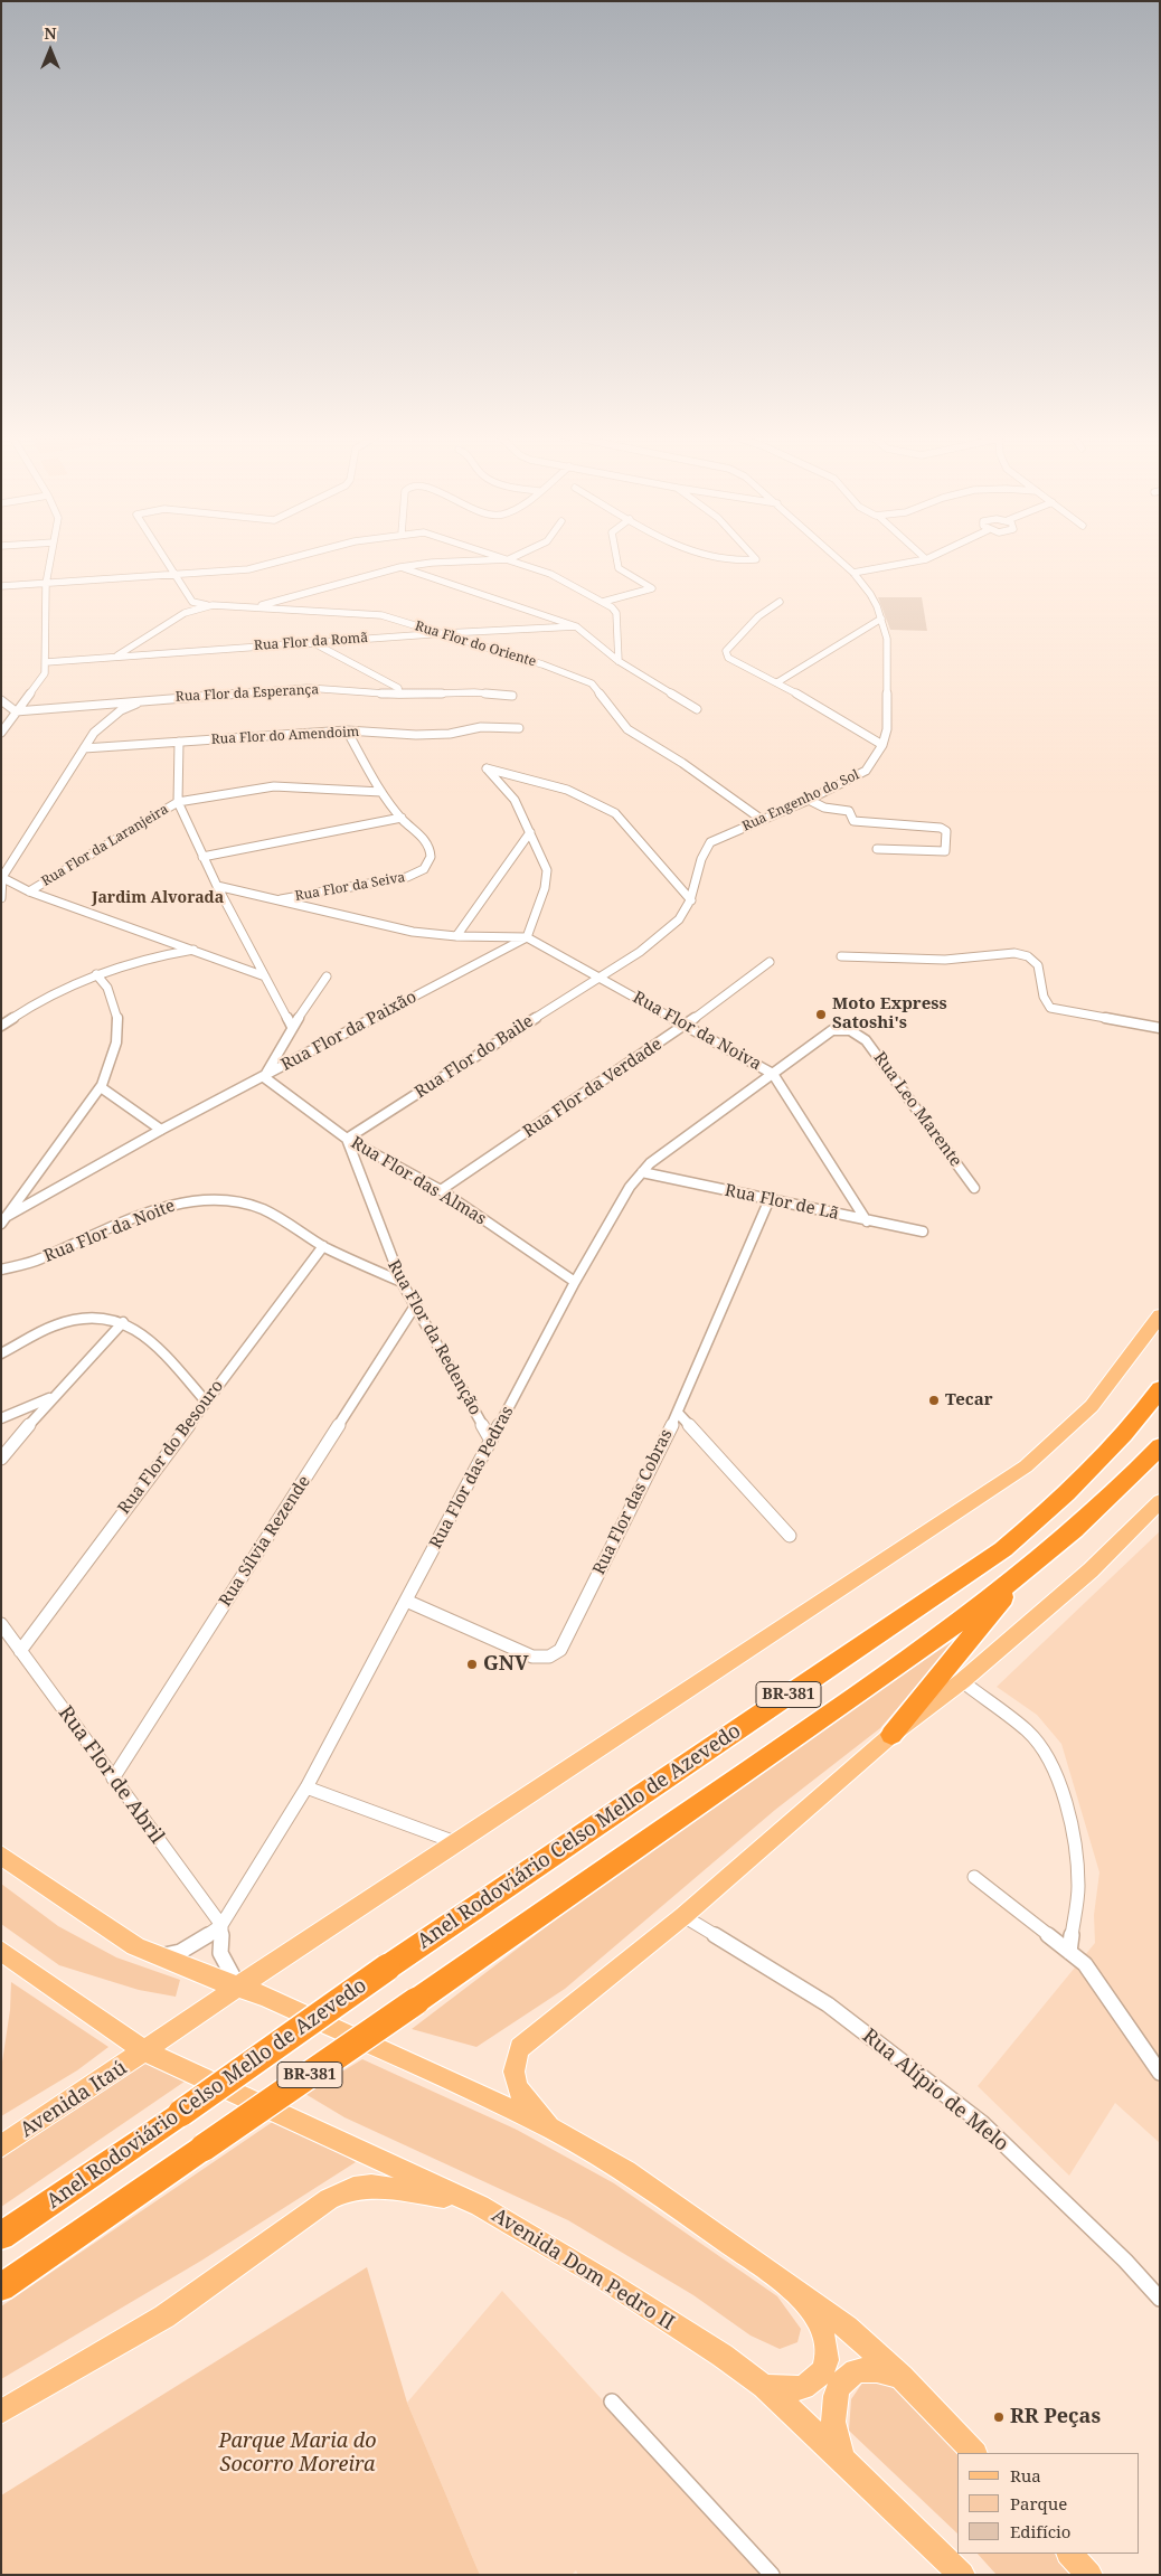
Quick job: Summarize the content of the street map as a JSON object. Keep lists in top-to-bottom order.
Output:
{
  "streets": {
    "highway": ["BR-381", "Anel Rodoviário Celso Mello de Azevedo"],
    "main road": ["Avenida Itaú", "Avenida Dom Pedro II"],
    "street": [
      "Rua Flor da Romã",
      "Rua Flor do Oriente",
      "Rua Flor da Esperança",
      "Rua Flor do Amendoim",
      "Rua Engenho do Sol",
      "Rua Flor da Laranjeira",
      "Rua Flor da Seiva",
      "Rua Flor da Paixão",
      "Rua Flor da Noiva",
      "Rua Flor do Baile",
      "Rua Flor da Verdade",
      "Rua Leo Marente",
      "Rua Flor das Almas",
      "Rua Flor de Lã",
      "Rua Flor da Noite",
      "Rua Flor da Redenção",
      "Rua Flor do Besouro",
      "Rua Flor das Pedras",
      "Rua Flor das Cobras",
      "Rua Sílvia Rezende",
      "Rua Flor de Abril",
      "Rua Alípio de Melo"
    ]
  },
  "crossings": [
    ["Rua Flor da Romã", "Rua Flor do Oriente"],
    ["Rua Flor do Oriente", "Rua Engenho do Sol"],
    ["Rua Flor do Amendoim", "Rua Flor da Seiva"],
    ["Rua Engenho do Sol", "Rua Flor da Noiva"],
    ["Rua Engenho do Sol", "Rua Flor do Baile"],
    ["Rua Flor da Laranjeira", "Rua Flor da Seiva"],
    ["Rua Flor da Paixão", "Rua Flor da Noiva"],
    ["Rua Flor da Paixão", "Rua Flor das Almas"],
    ["Rua Flor da Noiva", "Rua Flor do Baile"],
    ["Rua Flor da Noiva", "Rua Flor da Verdade"],
    ["Rua Flor da Noiva", "Rua Leo Marente"],
    ["Rua Flor da Noiva", "Rua Flor de Lã"],
    ["Rua Flor da Noiva", "Rua Flor das Pedras"],
    ["Rua Flor do Baile", "Rua Flor das Almas"],
    ["Rua Flor do Baile", "Rua Flor da Redenção"],
    ["Rua Flor da Verdade", "Rua Flor das Almas"],
    ["Rua Leo Marente", "Rua Flor das Pedras"],
    ["Rua Flor das Almas", "Rua Flor da Redenção"],
    ["Rua Flor das Almas", "Rua Flor das Pedras"],
    ["Rua Flor de Lã", "Rua Flor das Pedras"],
    ["Rua Flor de Lã", "Rua Flor das Cobras"],
    ["Rua Flor da Noite", "Rua Flor da Redenção"],
    ["Rua Flor da Noite", "Rua Flor do Besouro"],
    ["Rua Flor da Redenção", "Rua Flor das Pedras"],
    ["Rua Flor da Redenção", "Rua Sílvia Rezende"],
    ["Rua Flor do Besouro", "Rua Flor de Abril"],
    ["Rua Flor das Pedras", "Rua Flor das Cobras"],
    ["Rua Flor das Pedras", "Rua Flor de Abril"],
    ["Rua Sílvia Rezende", "Rua Flor de Abril"],
    ["Avenida Itaú", "Avenida Dom Pedro II"]
  ],
  "districts": ["Jardim Alvorada"],
  "parks": ["Parque Maria do Socorro Moreira"],
  "places": [
    "Moto Express Satoshi's",
    "Tecar",
    "GNV",
    "RR Peças"
  ],
  "legend": ["Rua", "Parque", "Edifício"],
  "north": "top"
}
